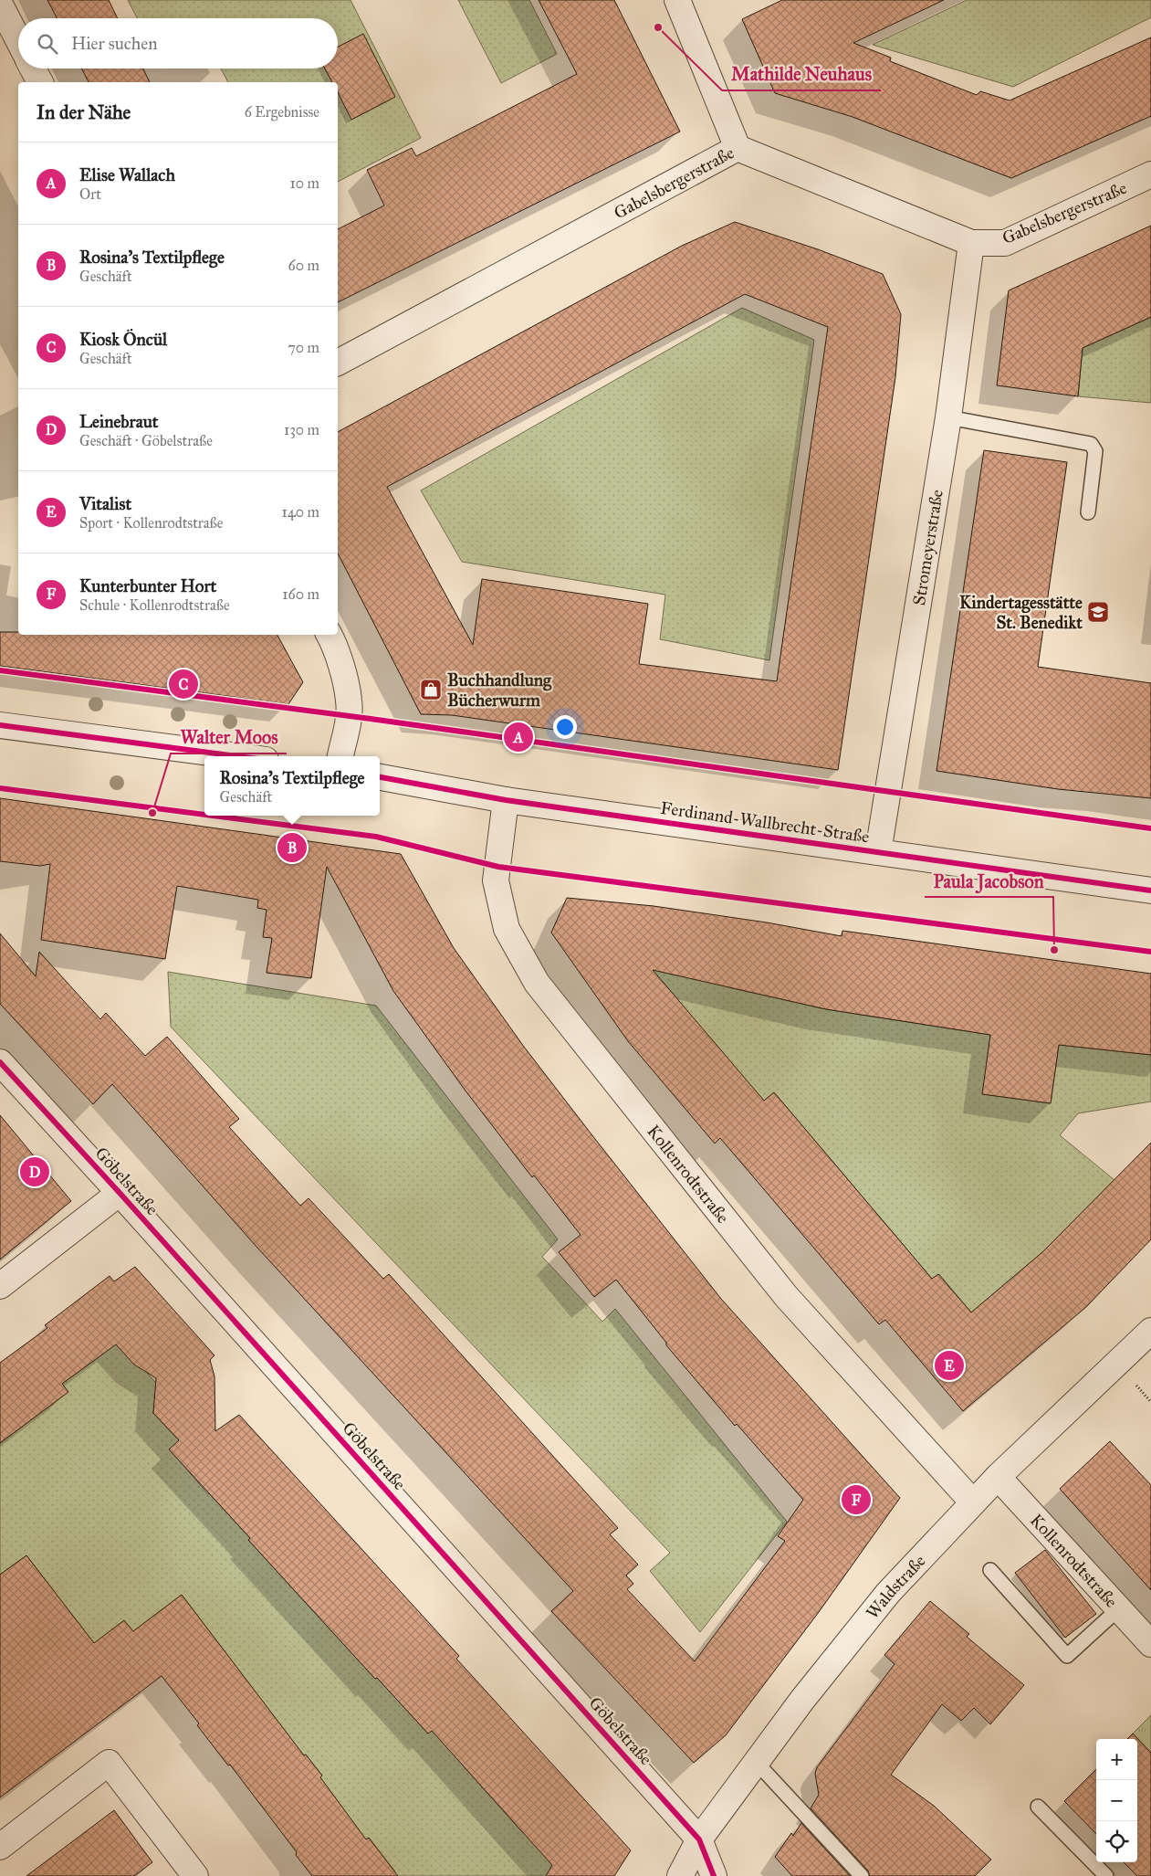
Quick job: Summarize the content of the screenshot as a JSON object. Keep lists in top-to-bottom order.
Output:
{
  "streets": {
    "street": [
      "Gabelsbergerstraße",
      "Stromeyerstraße",
      "Ferdinand-Wallbrecht-Straße",
      "Kollenrodtstraße",
      "Göbelstraße",
      "Waldstraße"
    ]
  },
  "crossings": [
    ["Gabelsbergerstraße", "Stromeyerstraße"],
    ["Stromeyerstraße", "Ferdinand-Wallbrecht-Straße"],
    ["Ferdinand-Wallbrecht-Straße", "Kollenrodtstraße"],
    ["Kollenrodtstraße", "Waldstraße"],
    ["Göbelstraße", "Waldstraße"]
  ],
  "places": {
    "other": ["Mathilde Neuhaus", "Walter Moos", "Paula Jacobson"],
    "school or university": ["Kindertagesstätte St. Benedikt"],
    "shop": ["Buchhandlung Bücherwurm"]
  },
  "page": {
    "search": "Hier suchen",
    "heading": ["In der Nähe", "6 Ergebnisse"],
    "list": [
      {
        "mark": "A",
        "name": "Elise Wallach",
        "note": "Ort",
        "value": "10 m"
      },
      {
        "mark": "B",
        "name": "Rosina's Textilpflege",
        "note": "Geschäft",
        "value": "60 m"
      },
      {
        "mark": "C",
        "name": "Kiosk Öncül",
        "note": "Geschäft",
        "value": "70 m"
      },
      {
        "mark": "D",
        "name": "Leinebraut",
        "note": "Geschäft · Göbelstraße",
        "value": "130 m"
      },
      {
        "mark": "E",
        "name": "Vitalist",
        "note": "Sport · Kollenrodtstraße",
        "value": "140 m"
      },
      {
        "mark": "F",
        "name": "Kunterbunter Hort",
        "note": "Schule · Kollenrodtstraße",
        "value": "160 m"
      }
    ],
    "pins": [
      "C",
      "A",
      "B",
      "D",
      "E",
      "F"
    ],
    "popup": ["Rosina's Textilpflege", "Geschäft"],
    "map_buttons": ["+", "−"]
  }
}
